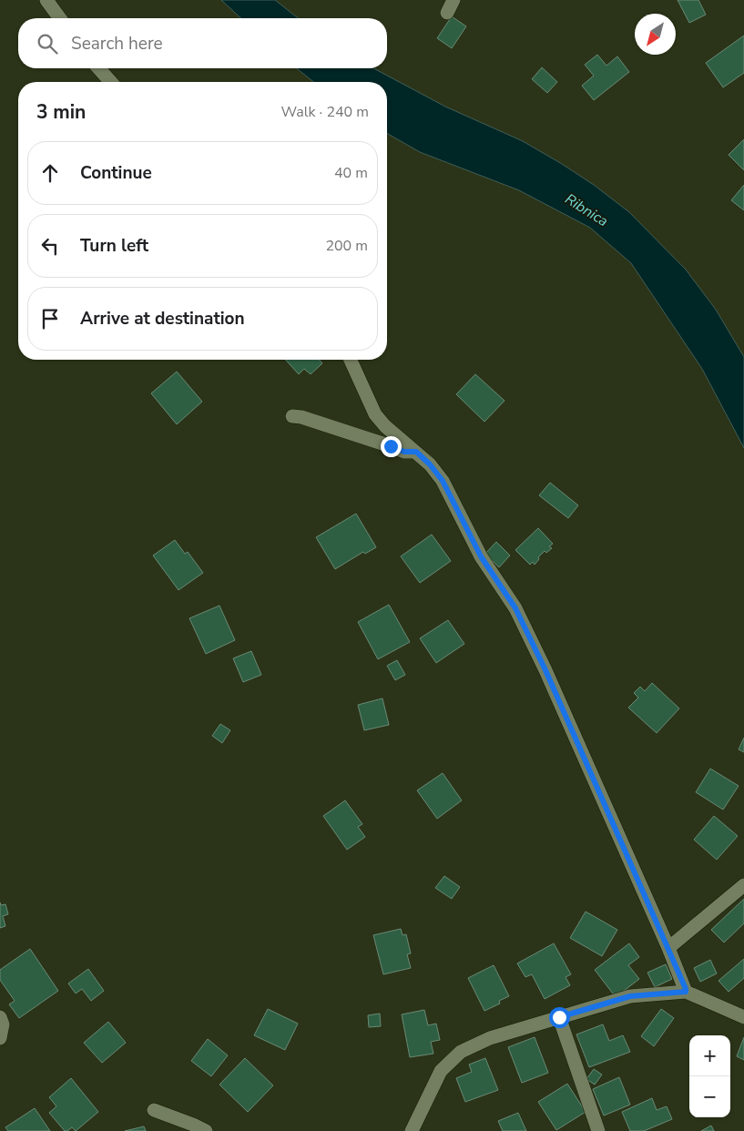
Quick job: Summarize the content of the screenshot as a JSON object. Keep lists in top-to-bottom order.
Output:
{
  "water": ["Ribnica"],
  "north": "bottom left",
  "page": {
    "search": "Search here",
    "heading": ["3 min", "Walk · 240 m"],
    "list": [
      ["Continue", "40 m"],
      ["Turn left", "200 m"],
      "Arrive at destination"
    ],
    "map_buttons": ["+", "−"]
  }
}
